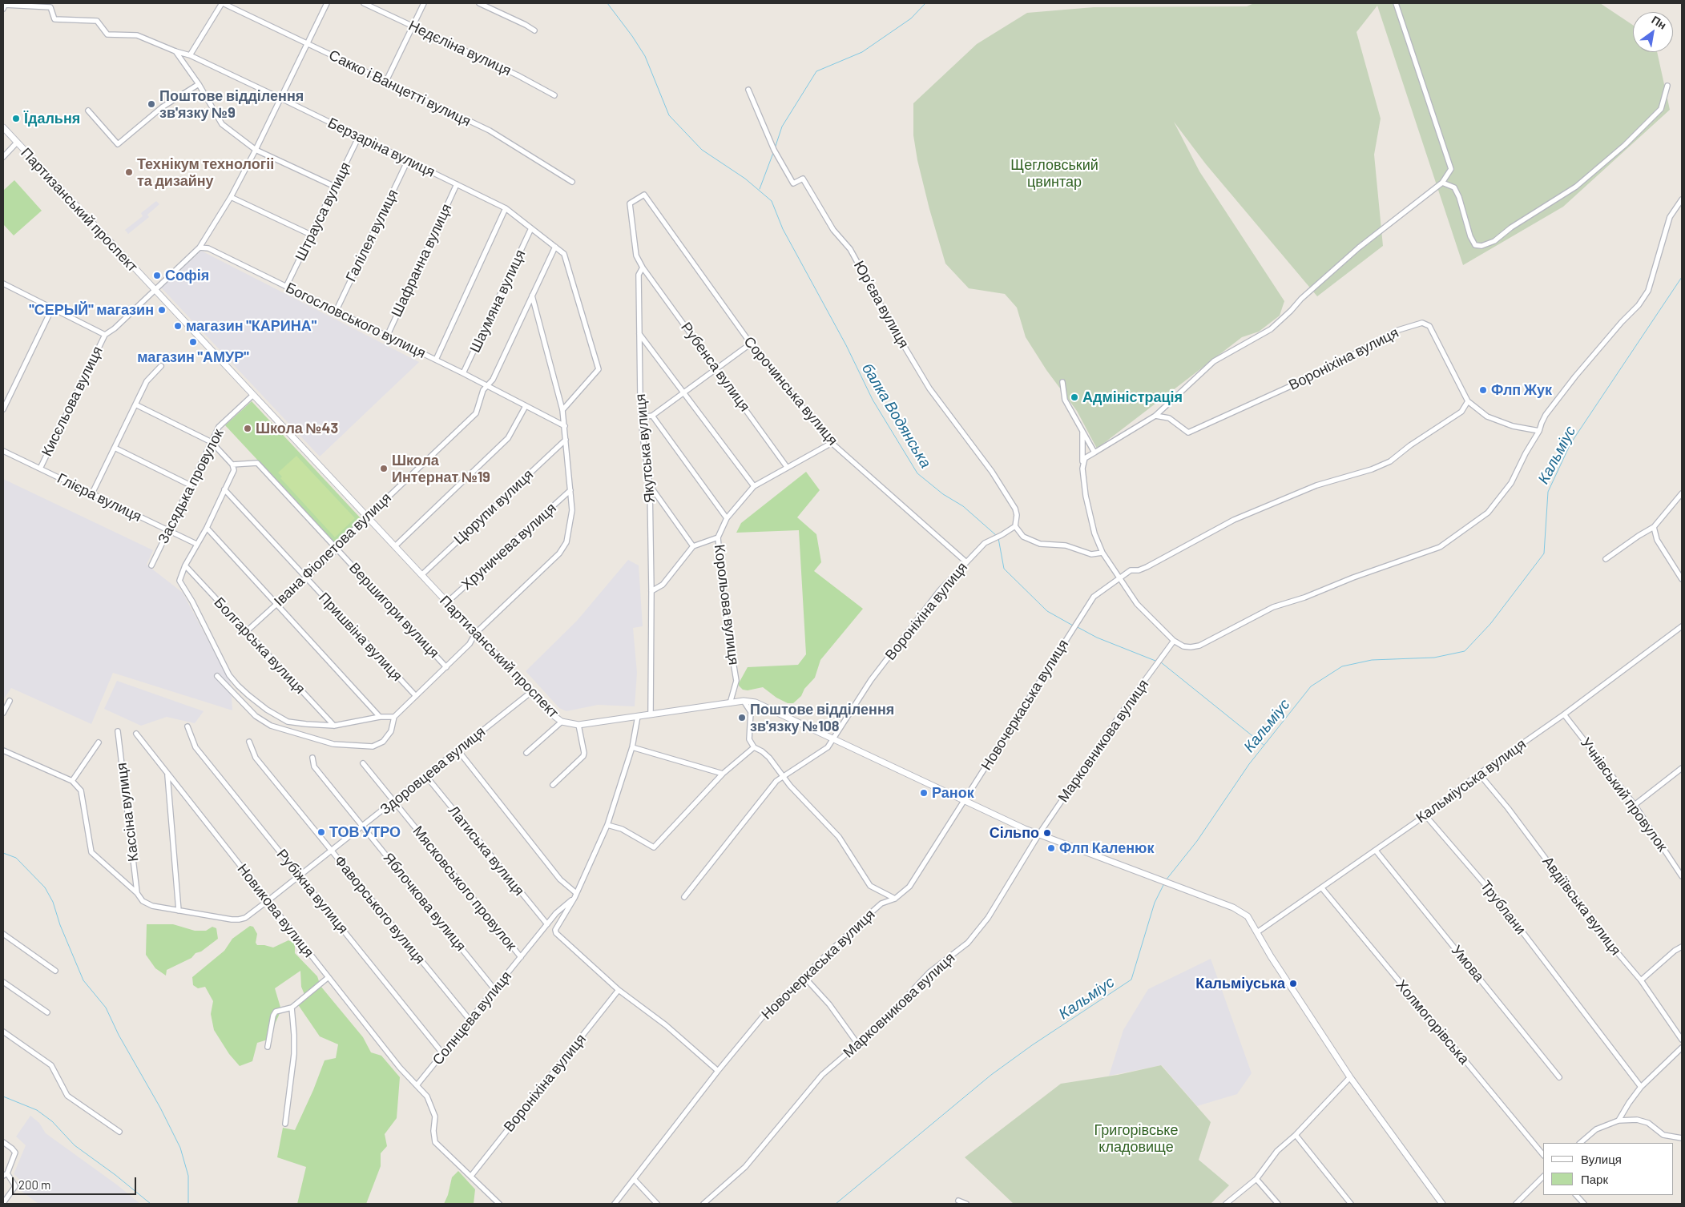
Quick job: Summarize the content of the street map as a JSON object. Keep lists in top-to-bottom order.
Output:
{
  "streets": {
    "street": [
      "Недєліна вулиця",
      "Сакко і Ванцетті вулиця",
      "Берзаріна вулиця",
      "Партизанський проспект",
      "Штрауса вулиця",
      "Галілея вулиця",
      "Шафранна вулиця",
      "Шаумяна вулиця",
      "Юр’єва вулиця",
      "Богословського вулиця",
      "Вороніхіна вулиця",
      "Рубенса вулиця",
      "Сорочинська вулиця",
      "Кисєльова вулиця",
      "Якутська вулиця",
      "Засядька провулок",
      "Глієра вулиця",
      "Цюрупи вулиця",
      "Хруничева вулиця",
      "Івана Фіолетова вулиця",
      "Корольова вулиця",
      "Вершигори вулиця",
      "Пришвіна вулиця",
      "Болгарська вулиця",
      "Новочеркаська вулиця",
      "Марковникова вулиця",
      "Здоровцева вулиця",
      "Кальміуська вулиця",
      "Учнівський провулок",
      "Кассіна вулиця",
      "Латиська вулиця",
      "Мясковського провулок",
      "Рубіжна вулиця",
      "Яблочкова вулиця",
      "Авдіївська вулиця",
      "Трублани",
      "Фаворського вулиця",
      "Новикова вулиця",
      "Умова",
      "Солнцева вулиця",
      "Холмогорівська"
    ]
  },
  "crossings": [
    ["Берзаріна вулиця", "Штрауса вулиця"],
    ["Берзаріна вулиця", "Галілея вулиця"],
    ["Берзаріна вулиця", "Шафранна вулиця"],
    ["Берзаріна вулиця", "Шаумяна вулиця"],
    ["Берзаріна вулиця", "Івана Фіолетова вулиця"],
    ["Партизанський проспект", "Вороніхіна вулиця"],
    ["Партизанський проспект", "Якутська вулиця"],
    ["Партизанський проспект", "Засядька провулок"],
    ["Партизанський проспект", "Цюрупи вулиця"],
    ["Партизанський проспект", "Хруничева вулиця"],
    ["Партизанський проспект", "Івана Фіолетова вулиця"],
    ["Партизанський проспект", "Корольова вулиця"],
    ["Партизанський проспект", "Новочеркаська вулиця"],
    ["Партизанський проспект", "Марковникова вулиця"],
    ["Партизанський проспект", "Здоровцева вулиця"],
    ["Партизанський проспект", "Кальміуська вулиця"],
    ["Штрауса вулиця", "Богословського вулиця"],
    ["Галілея вулиця", "Богословського вулиця"],
    ["Шафранна вулиця", "Богословського вулиця"],
    ["Шаумяна вулиця", "Богословського вулиця"],
    ["Юр’єва вулиця", "Вороніхіна вулиця"],
    ["Богословського вулиця", "Івана Фіолетова вулиця"],
    ["Вороніхіна вулиця", "Сорочинська вулиця"],
    ["Вороніхіна вулиця", "Новочеркаська вулиця"],
    ["Вороніхіна вулиця", "Новикова вулиця"],
    ["Рубенса вулиця", "Сорочинська вулиця"],
    ["Рубенса вулиця", "Якутська вулиця"],
    ["Рубенса вулиця", "Корольова вулиця"],
    ["Сорочинська вулиця", "Якутська вулиця"],
    ["Сорочинська вулиця", "Корольова вулиця"],
    ["Кисєльова вулиця", "Глієра вулиця"],
    ["Засядька провулок", "Глієра вулиця"],
    ["Засядька провулок", "Вершигори вулиця"],
    ["Засядька провулок", "Пришвіна вулиця"],
    ["Засядька провулок", "Болгарська вулиця"],
    ["Івана Фіолетова вулиця", "Вершигори вулиця"],
    ["Івана Фіолетова вулиця", "Пришвіна вулиця"],
    ["Івана Фіолетова вулиця", "Болгарська вулиця"],
    ["Здоровцева вулиця", "Кассіна вулиця"],
    ["Здоровцева вулиця", "Латиська вулиця"],
    ["Здоровцева вулиця", "Мясковського провулок"],
    ["Здоровцева вулиця", "Рубіжна вулиця"],
    ["Здоровцева вулиця", "Яблочкова вулиця"],
    ["Здоровцева вулиця", "Фаворського вулиця"],
    ["Здоровцева вулиця", "Новикова вулиця"],
    ["Кальміуська вулиця", "Учнівський провулок"],
    ["Кальміуська вулиця", "Авдіївська вулиця"],
    ["Кальміуська вулиця", "Трублани"],
    ["Кальміуська вулиця", "Умова"],
    ["Кальміуська вулиця", "Холмогорівська"],
    ["Латиська вулиця", "Солнцева вулиця"],
    ["Мясковського провулок", "Солнцева вулиця"],
    ["Рубіжна вулиця", "Солнцева вулиця"],
    ["Яблочкова вулиця", "Солнцева вулиця"],
    ["Фаворського вулиця", "Солнцева вулиця"],
    ["Новикова вулиця", "Солнцева вулиця"]
  ],
  "water": ["балка Водянська", "Кальміус"],
  "parks": ["Щегловський цвинтар", "Григорівське кладовище"],
  "places": [
    "Поштове відділення зв'язку №9",
    "Їдальня",
    "Технікум технологіі та дизайну",
    "Софія",
    "\"СЕРЫЙ\" магазин",
    "магазин \"КАРИНА\"",
    "магазин \"АМУР\"",
    "Флп Жук",
    "Адміністрація",
    "Школа №43",
    "Школа Интернат №19",
    "Поштове відділення зв'язку №108",
    "Ранок",
    "ТОВ УТРО",
    "Сільпо",
    "Флп Каленюк",
    "Кальміуська"
  ],
  "legend": ["Вулиця", "Парк"],
  "scale_bar": "200 m",
  "north": "top right"
}
